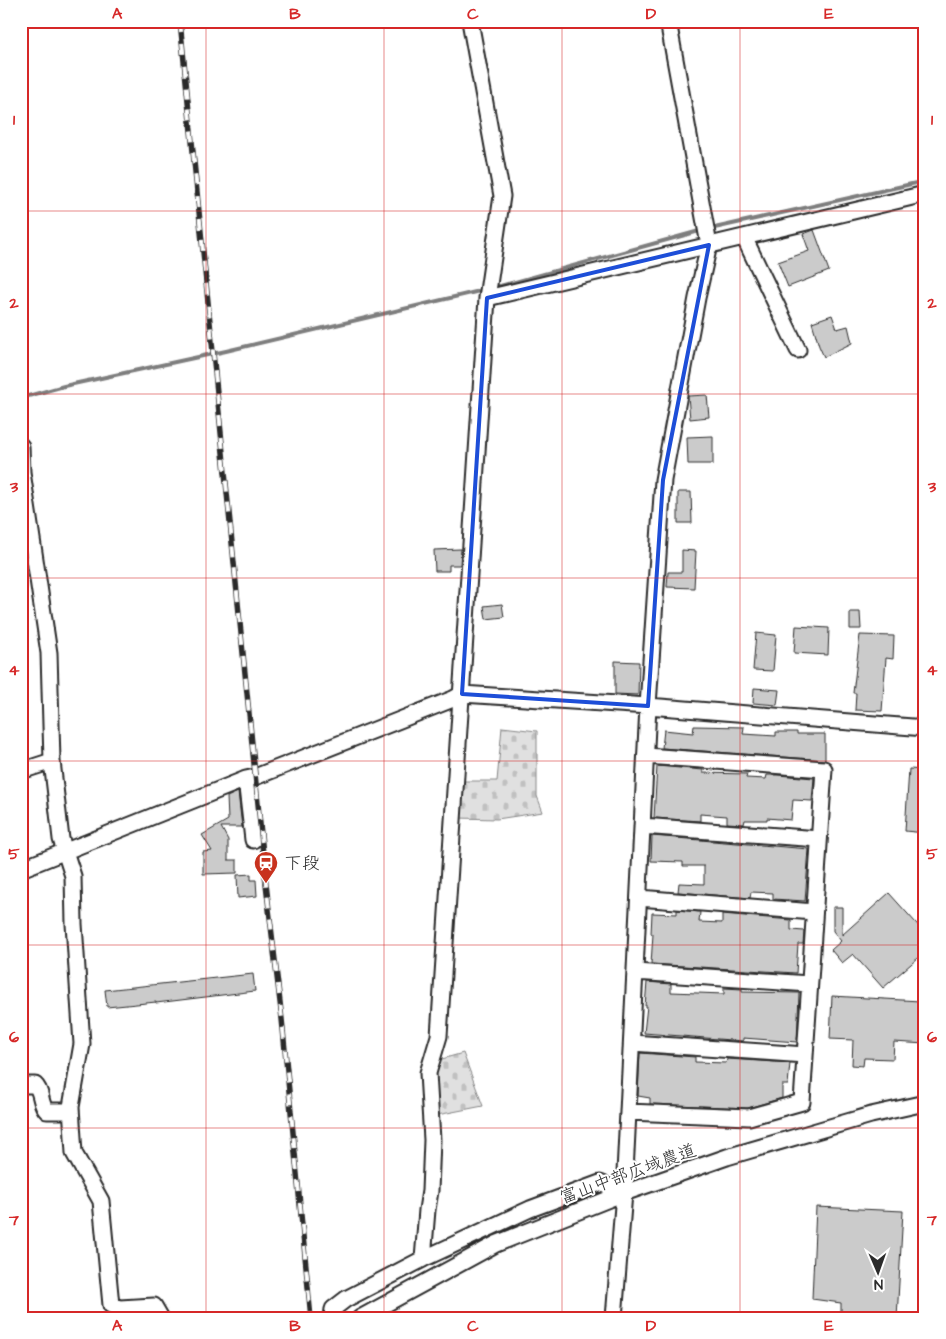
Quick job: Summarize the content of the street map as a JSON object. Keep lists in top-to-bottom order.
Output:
{
  "streets": {
    "street": ["富山中部広域農道"]
  },
  "places": {
    "station": ["下段"]
  },
  "north": "bottom",
  "grid": {
    "columns": [
      "A",
      "B",
      "C",
      "D",
      "E"
    ],
    "rows": [
      "1",
      "2",
      "3",
      "4",
      "5",
      "6",
      "7"
    ]
  }
}
